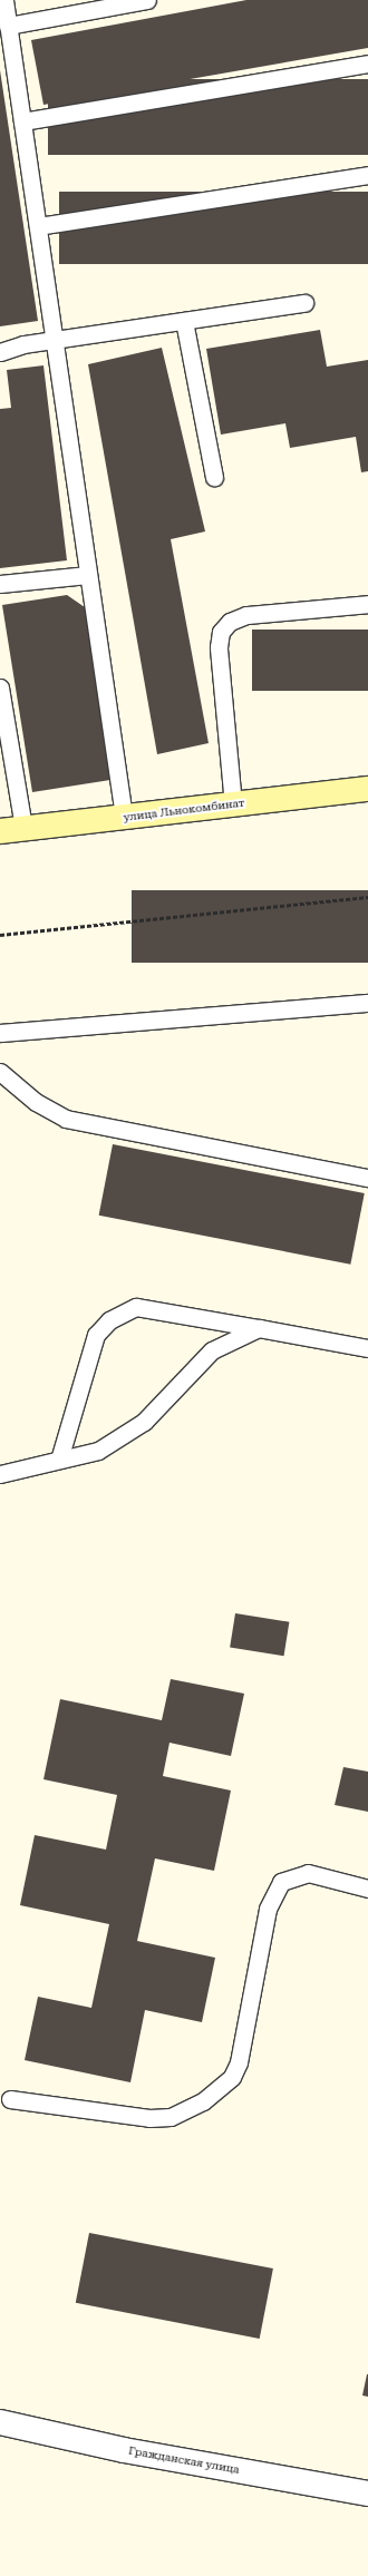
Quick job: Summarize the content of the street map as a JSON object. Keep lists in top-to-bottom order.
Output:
{
  "streets": {
    "street": ["улица Льнокомбинат", "Гражданская улица"]
  }
}
